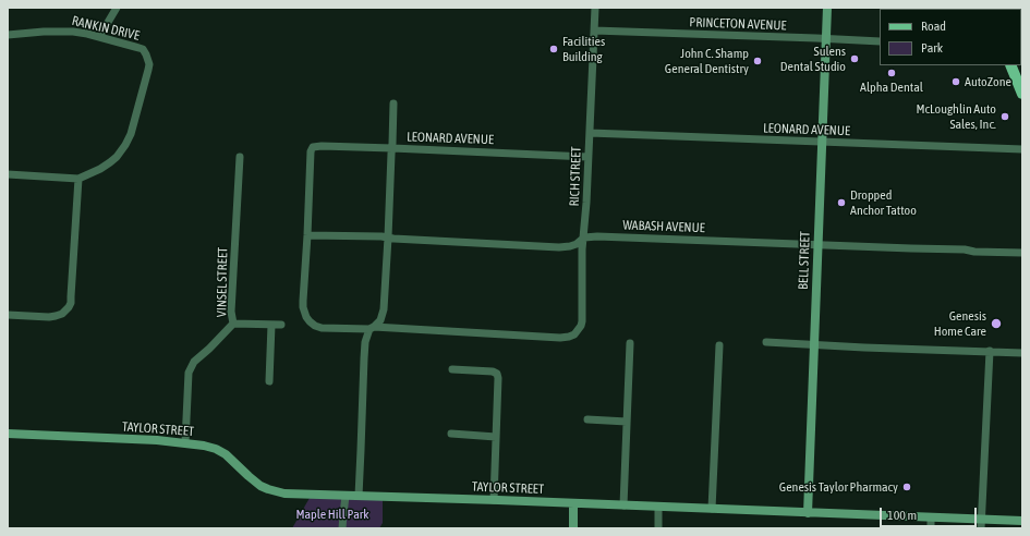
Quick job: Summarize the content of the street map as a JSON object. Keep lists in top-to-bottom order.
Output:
{
  "streets": {
    "street": [
      "PRINCETON AVENUE",
      "RANKIN DRIVE",
      "LEONARD AVENUE",
      "RICH STREET",
      "WABASH AVENUE",
      "BELL STREET",
      "VINSEL STREET",
      "TAYLOR STREET"
    ]
  },
  "crossings": [
    ["PRINCETON AVENUE", "RICH STREET"],
    ["PRINCETON AVENUE", "BELL STREET"],
    ["LEONARD AVENUE", "RICH STREET"],
    ["LEONARD AVENUE", "WABASH AVENUE"],
    ["LEONARD AVENUE", "BELL STREET"],
    ["RICH STREET", "WABASH AVENUE"],
    ["WABASH AVENUE", "BELL STREET"],
    ["BELL STREET", "TAYLOR STREET"],
    ["VINSEL STREET", "TAYLOR STREET"]
  ],
  "parks": ["Maple Hill Park"],
  "places": [
    "Facilities Building",
    "Sulens Dental Studio",
    "John C. Shamp General Dentistry",
    "Alpha Dental",
    "AutoZone",
    "McLoughlin Auto Sales, Inc.",
    "Dropped Anchor Tattoo",
    "Genesis Home Care",
    "Genesis Taylor Pharmacy"
  ],
  "legend": ["Road", "Park"],
  "scale_bar": "100 m"
}
